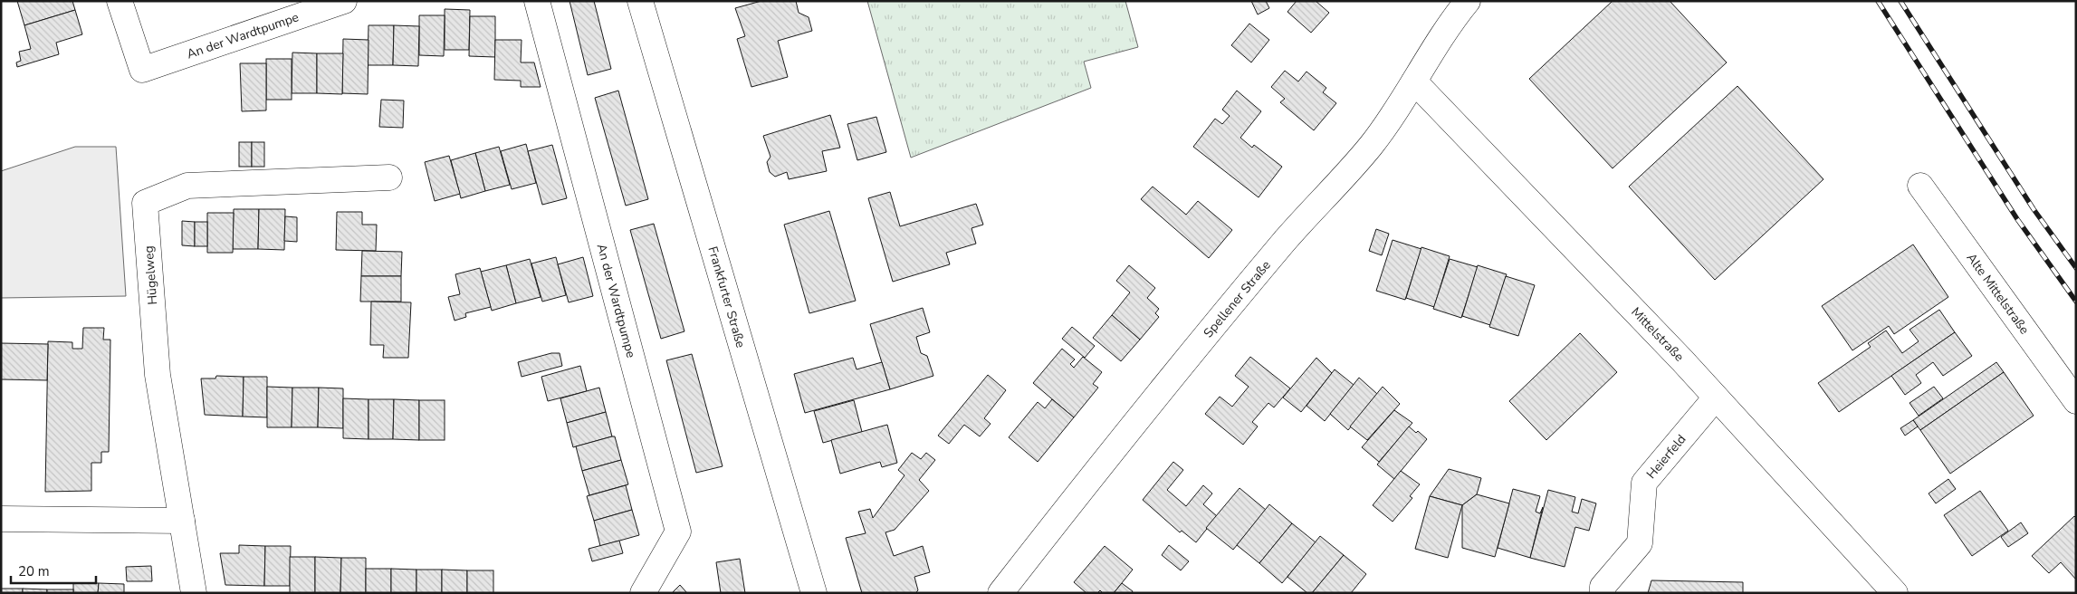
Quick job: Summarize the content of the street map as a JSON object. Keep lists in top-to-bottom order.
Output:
{
  "streets": {
    "street": [
      "An der Wardtpumpe",
      "Hügelweg",
      "Alte Mittelstraße",
      "Frankfurter Straße",
      "Spellener Straße",
      "Mittelstraße",
      "Heierfeld"
    ]
  },
  "crossings": [
    ["Spellener Straße", "Mittelstraße"],
    ["Mittelstraße", "Heierfeld"]
  ],
  "scale_bar": "20 m"
}
